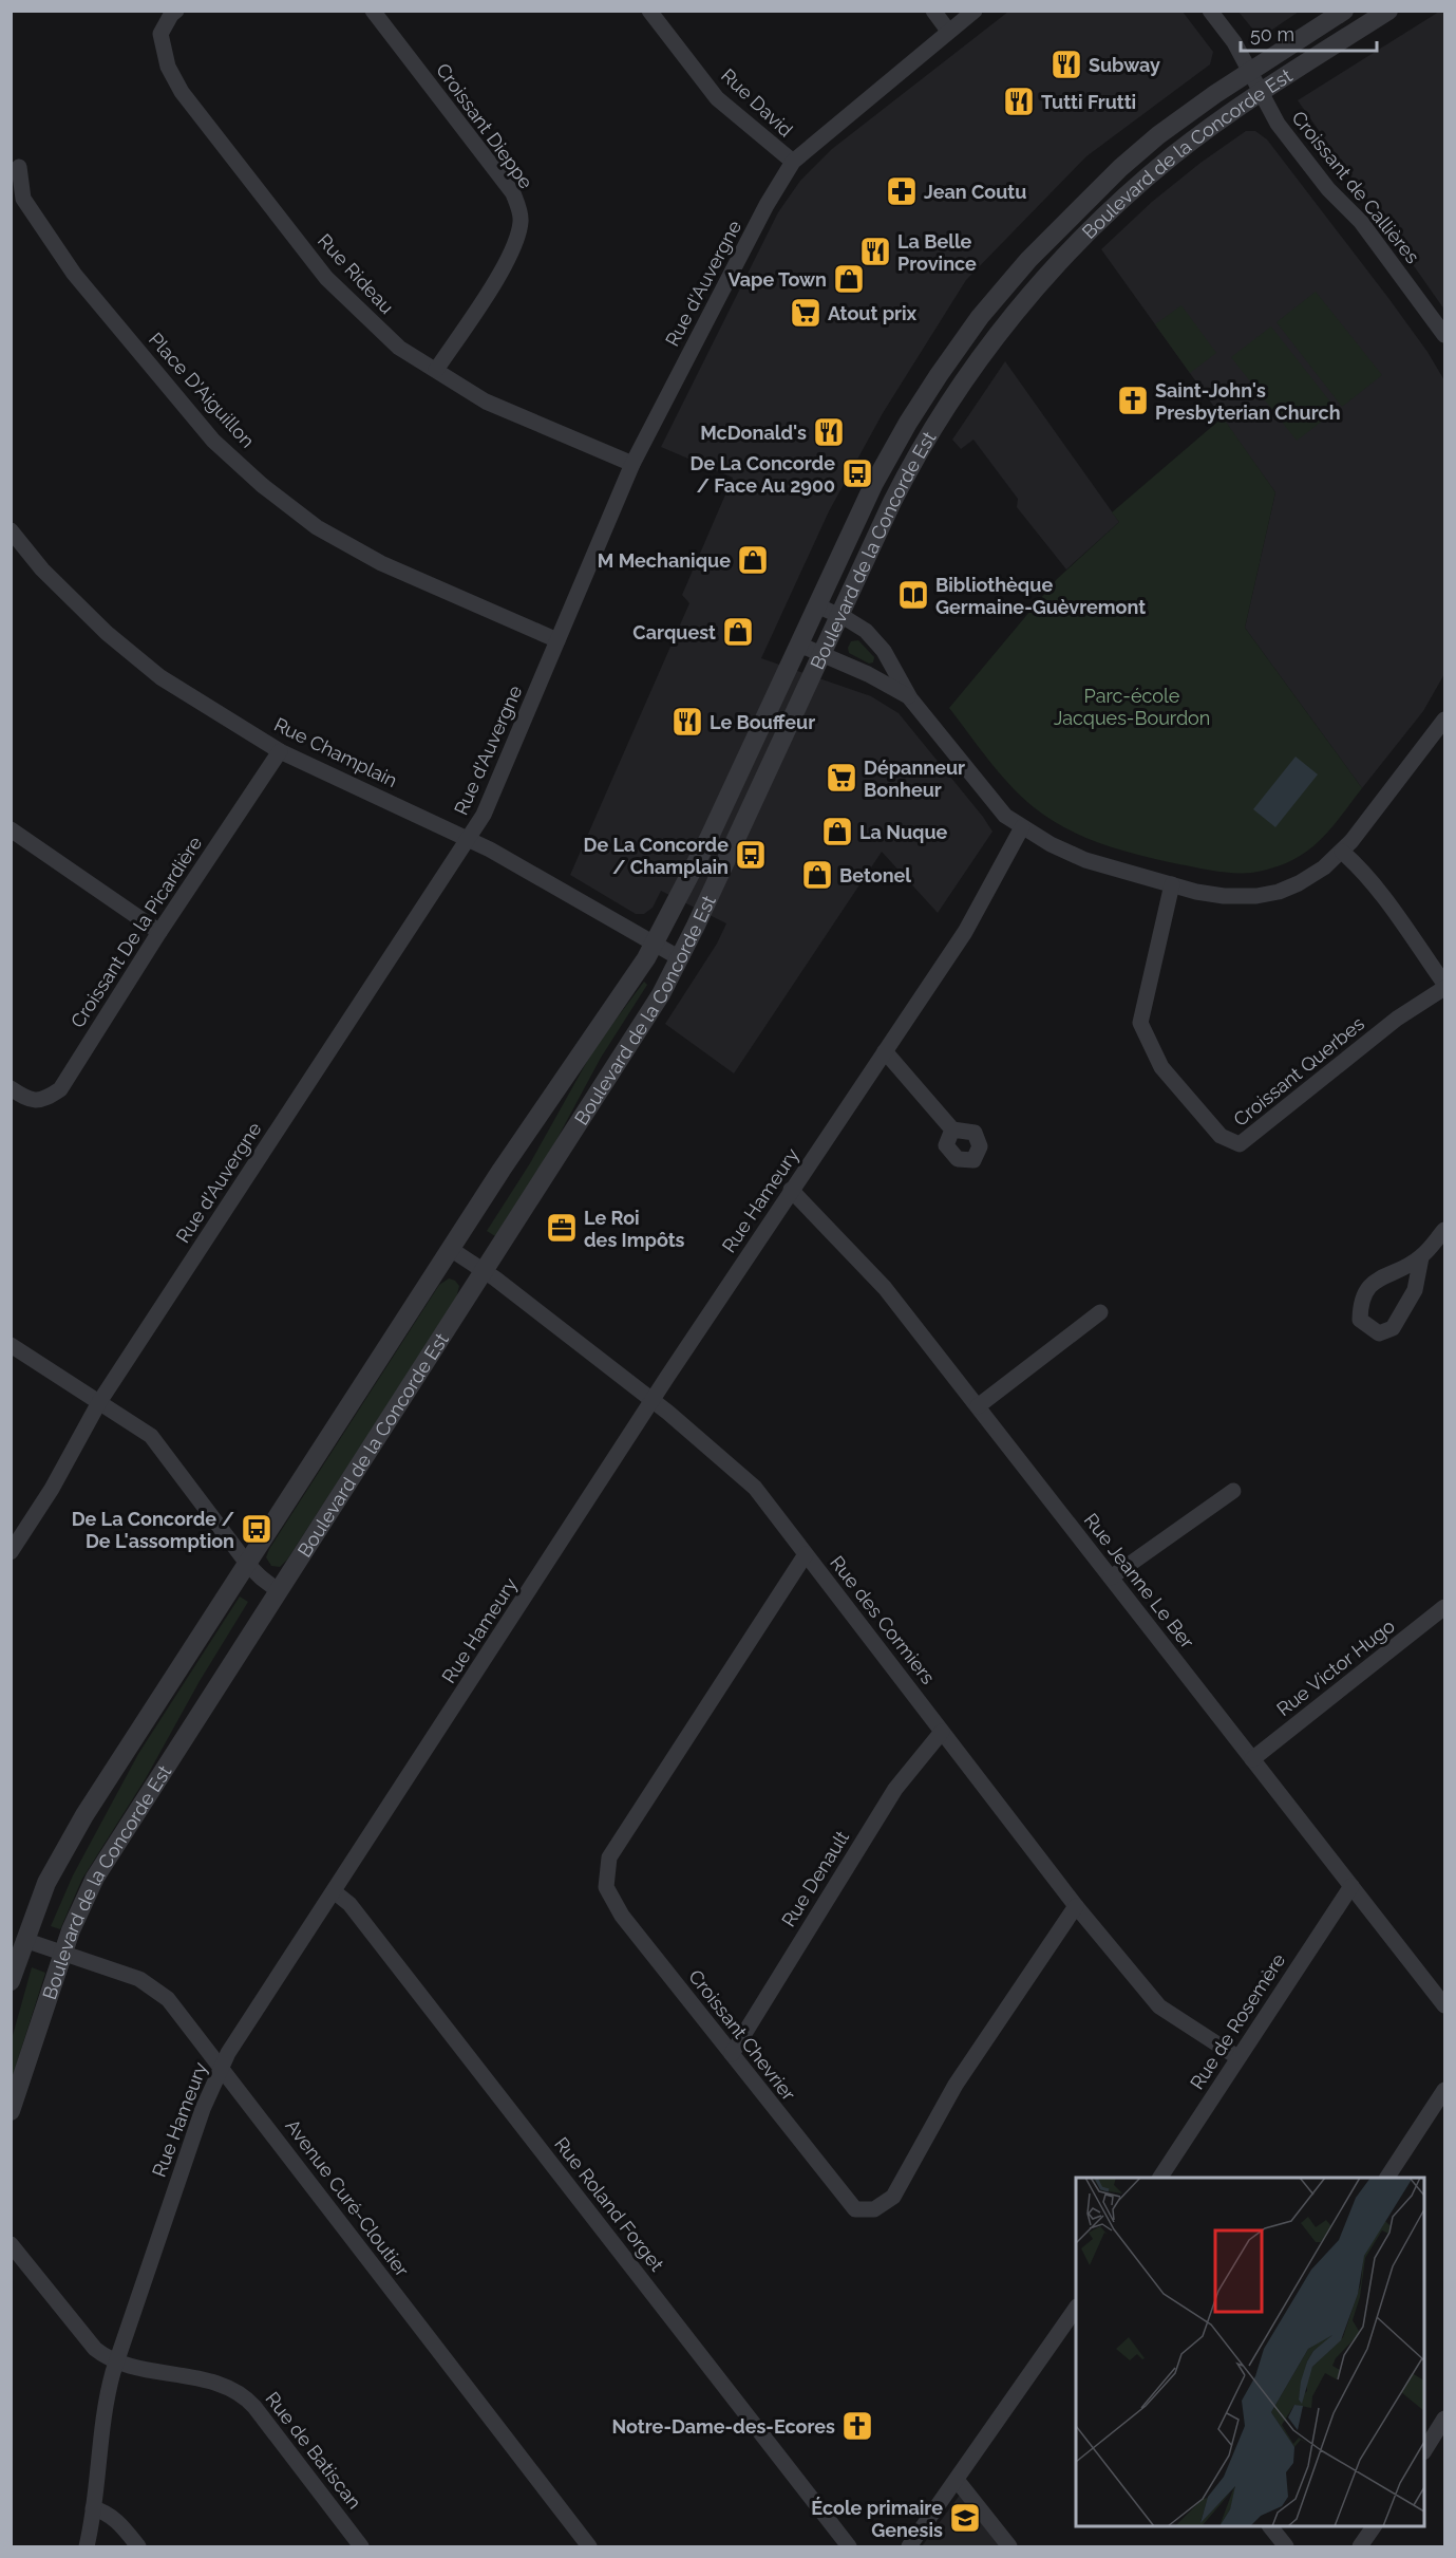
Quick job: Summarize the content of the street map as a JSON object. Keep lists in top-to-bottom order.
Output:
{
  "streets": {
    "street": [
      "Rue David",
      "Croissant Dieppe",
      "Boulevard de la Concorde Est",
      "Croissant de Callières",
      "Rue Rideau",
      "Rue d'Auvergne",
      "Place D'Aiguillon",
      "Rue Champlain",
      "Croissant De la Picardière",
      "Croissant Querbes",
      "Rue Hameury",
      "Rue Jeanne Le Ber",
      "Rue des Cormiers",
      "Rue Victor Hugo",
      "Rue Denault",
      "Rue de Rosemère",
      "Croissant Chevrier",
      "Avenue Curé-Cloutier",
      "Rue Roland Forget",
      "Rue de Batiscan"
    ]
  },
  "crossings": [
    ["Rue David", "Rue d'Auvergne"],
    ["Croissant Dieppe", "Rue Rideau"],
    ["Boulevard de la Concorde Est", "Croissant de Callières"],
    ["Boulevard de la Concorde Est", "Rue Champlain"],
    ["Boulevard de la Concorde Est", "Rue des Cormiers"],
    ["Boulevard de la Concorde Est", "Avenue Curé-Cloutier"],
    ["Rue Rideau", "Rue d'Auvergne"],
    ["Rue d'Auvergne", "Place D'Aiguillon"],
    ["Rue d'Auvergne", "Rue Champlain"],
    ["Rue Champlain", "Croissant De la Picardière"],
    ["Rue Hameury", "Rue Jeanne Le Ber"],
    ["Rue Hameury", "Rue des Cormiers"],
    ["Rue Hameury", "Avenue Curé-Cloutier"],
    ["Rue Hameury", "Rue Roland Forget"],
    ["Rue Hameury", "Rue de Batiscan"],
    ["Rue Jeanne Le Ber", "Rue Victor Hugo"],
    ["Rue Jeanne Le Ber", "Rue de Rosemère"],
    ["Rue des Cormiers", "Rue Denault"],
    ["Rue des Cormiers", "Rue de Rosemère"],
    ["Rue des Cormiers", "Croissant Chevrier"],
    ["Rue Denault", "Croissant Chevrier"]
  ],
  "parks": ["Parc-école Jacques-Bourdon"],
  "places": {
    "restaurant": [
      "Subway",
      "Tutti Frutti",
      "La Belle Province",
      "McDonald's",
      "Le Bouffeur"
    ],
    "pharmacy": ["Jean Coutu"],
    "shop": [
      "Vape Town",
      "M Mechanique",
      "Carquest",
      "La Nuque",
      "Betonel"
    ],
    "supermarket": ["Atout prix", "Dépanneur Bonheur"],
    "church": ["Saint-John's Presbyterian Church", "Notre-Dame-des-Ecores"],
    "bus stop": ["De La Concorde / Face Au 2900", "De La Concorde / Champlain", "De La Concorde / De L'assomption"],
    "library": ["Bibliothèque Germaine-Guèvremont"],
    "office": ["Le Roi des Impôts"],
    "school or university": ["École primaire Genesis"]
  },
  "scale_bar": "50 m"
}
